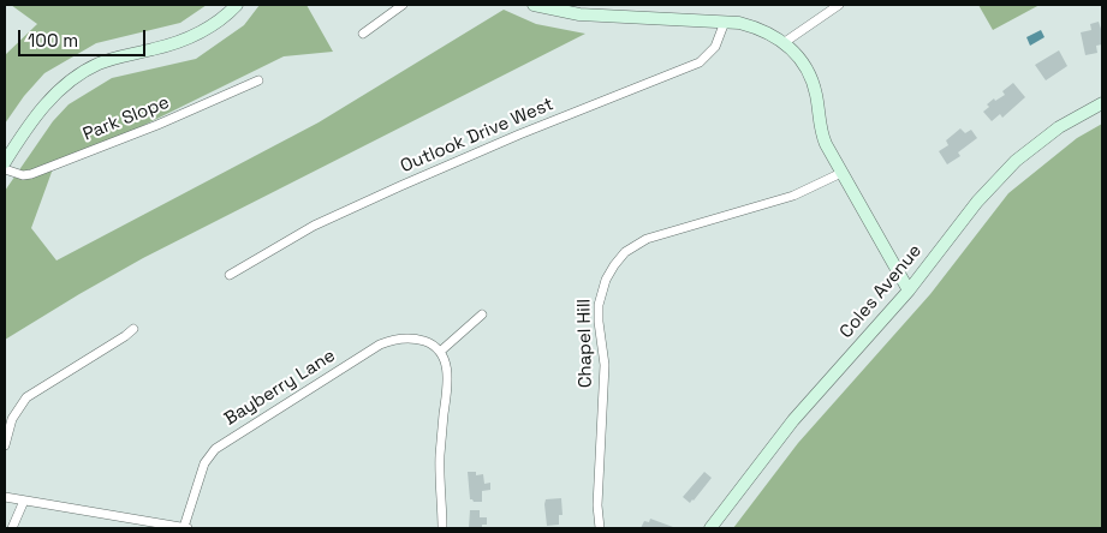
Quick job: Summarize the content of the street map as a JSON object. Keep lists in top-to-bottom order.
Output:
{
  "streets": {
    "street": [
      "Park Slope",
      "Outlook Drive West",
      "Coles Avenue",
      "Chapel Hill",
      "Bayberry Lane"
    ]
  },
  "scale_bar": "100 m"
}
